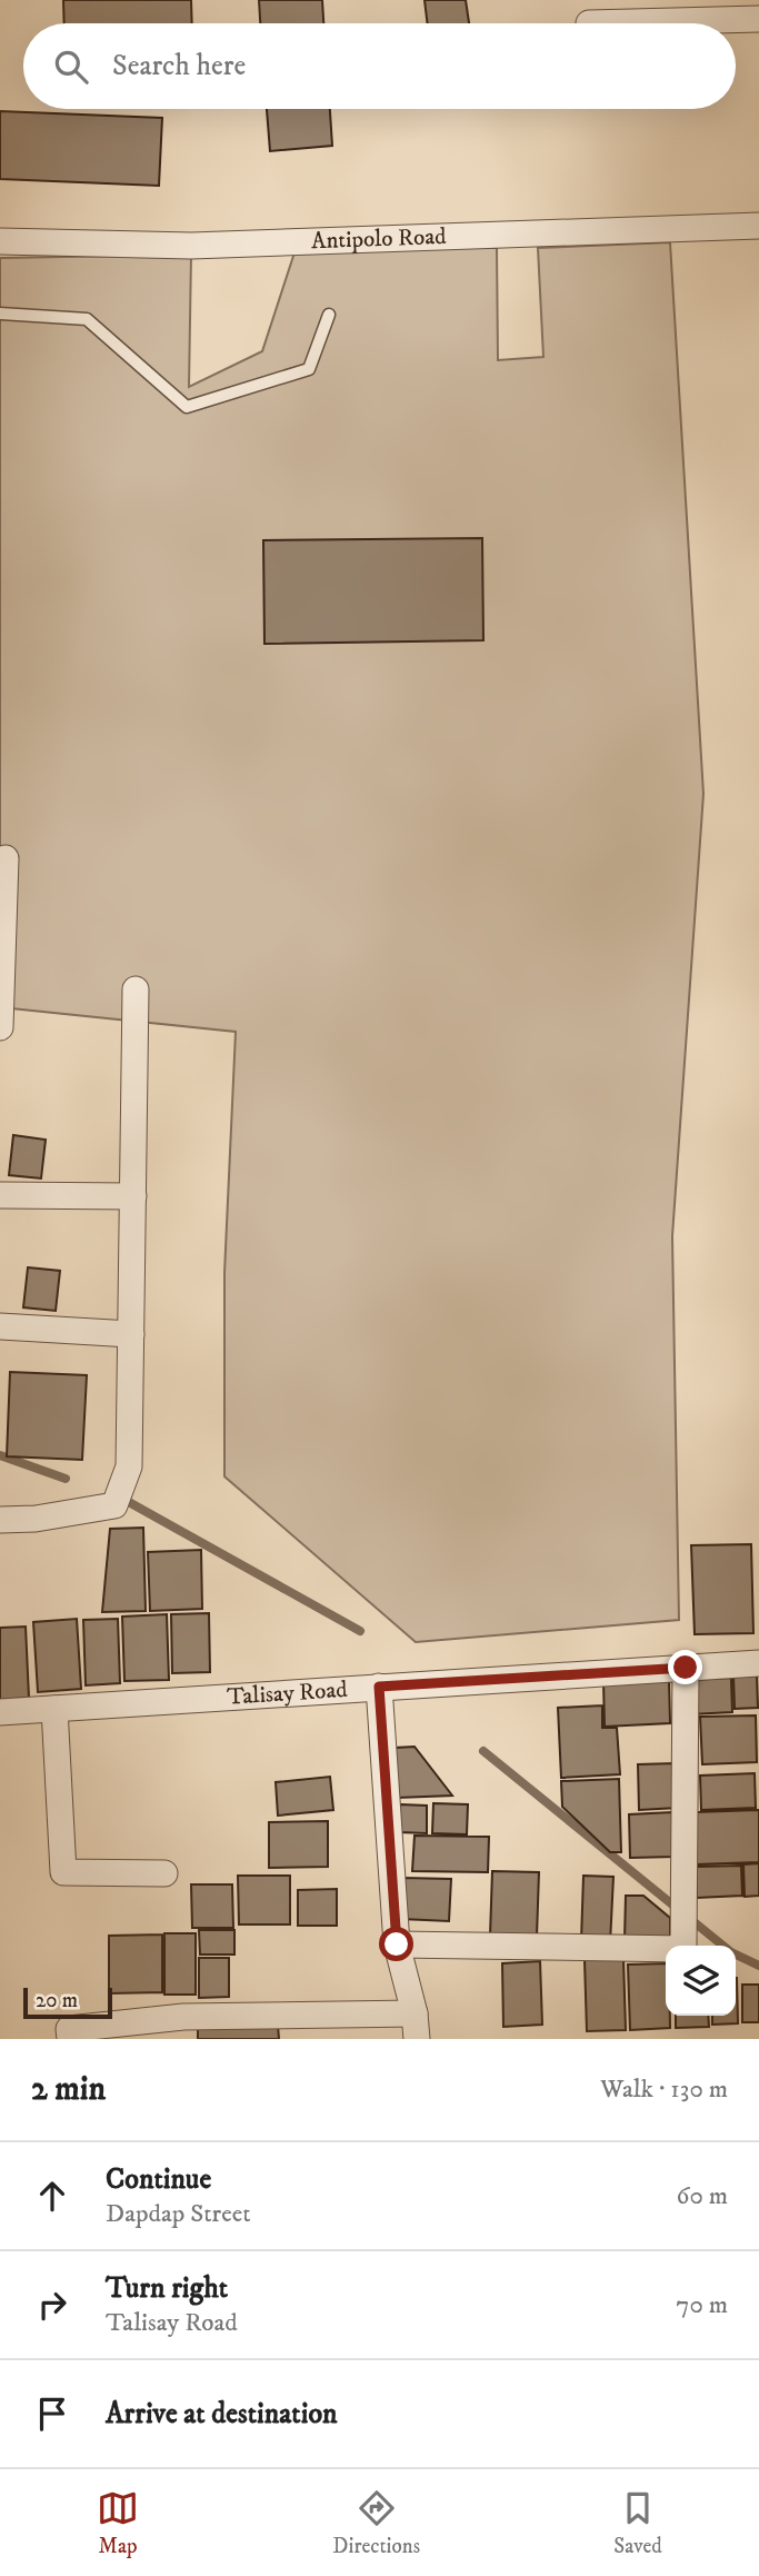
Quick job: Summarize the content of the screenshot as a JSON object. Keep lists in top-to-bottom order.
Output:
{
  "streets": {
    "street": ["Antipolo Road", "Talisay Road"]
  },
  "scale_bar": "20 m",
  "page": {
    "search": "Search here",
    "scale": "20 m",
    "heading": ["2 min", "Walk · 130 m"],
    "list": [
      ["Continue", "Dapdap Street", "60 m"],
      ["Turn right", "Talisay Road", "70 m"],
      "Arrive at destination"
    ],
    "nav": ["Map", "Directions", "Saved"]
  }
}
